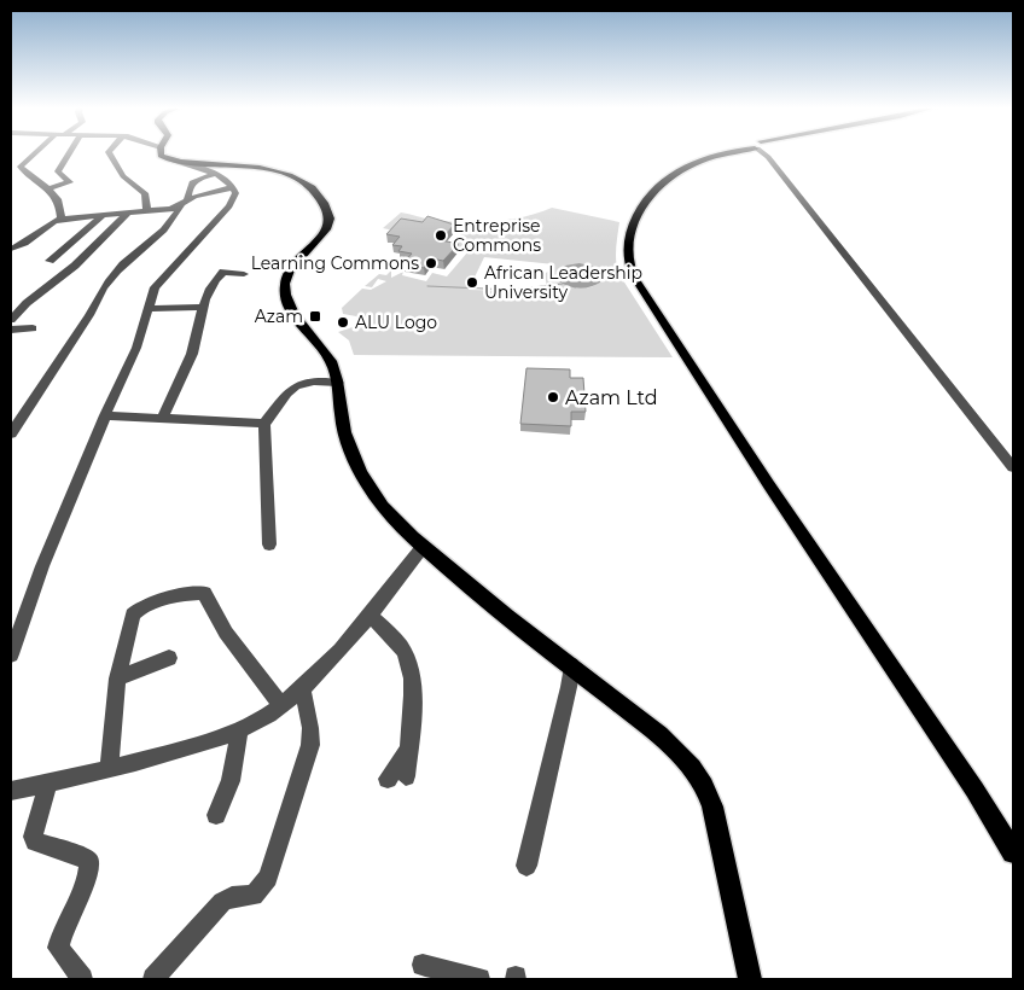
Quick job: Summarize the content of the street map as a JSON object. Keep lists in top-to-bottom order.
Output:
{
  "places": {
    "other": [
      "Entreprise Commons",
      "Learning Commons",
      "African Leadership University",
      "ALU Logo",
      "Azam Ltd"
    ],
    "transit": ["Azam"]
  }
}
